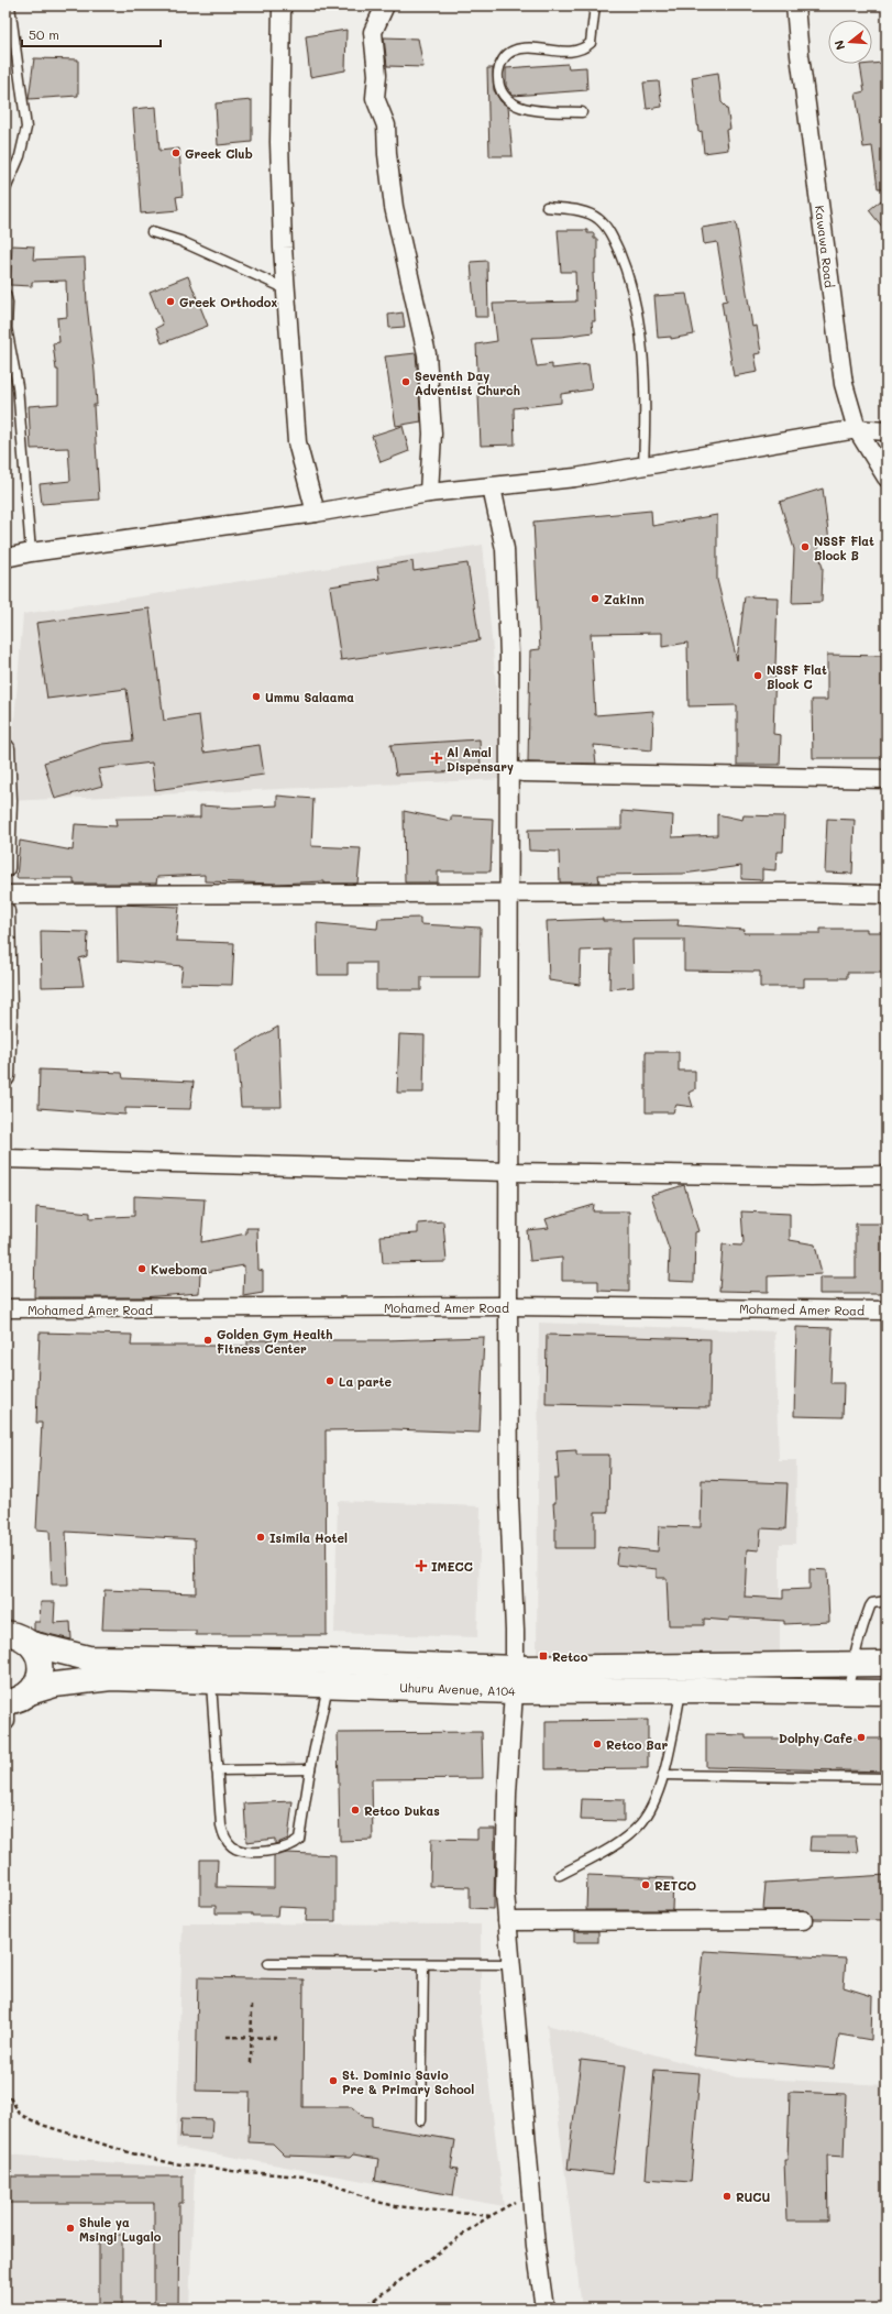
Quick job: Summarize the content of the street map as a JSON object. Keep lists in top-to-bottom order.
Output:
{
  "streets": {
    "highway": ["Uhuru Avenue, A104"],
    "street": ["Kawawa Road", "Mohamed Amer Road"]
  },
  "places": {
    "other": [
      "Greek Club",
      "Greek Orthodox",
      "Seventh Day Adventist Church",
      "NSSF Flat Block B",
      "Zakinn",
      "NSSF Flat Block C",
      "Ummu Salaama",
      "Kweboma",
      "Golden Gym Health Fitness Center",
      "La parte",
      "Isimila Hotel",
      "Dolphy Cafe",
      "Retco Bar",
      "Retco Dukas",
      "RETCO",
      "St. Dominic Savio Pre & Primary School",
      "RUCU",
      "Shule ya Msingi Lugalo"
    ],
    "health": ["Al Amal Dispensary", "IMECC"],
    "transit": ["Retco"]
  },
  "scale_bar": "50 m",
  "north": "left"
}
